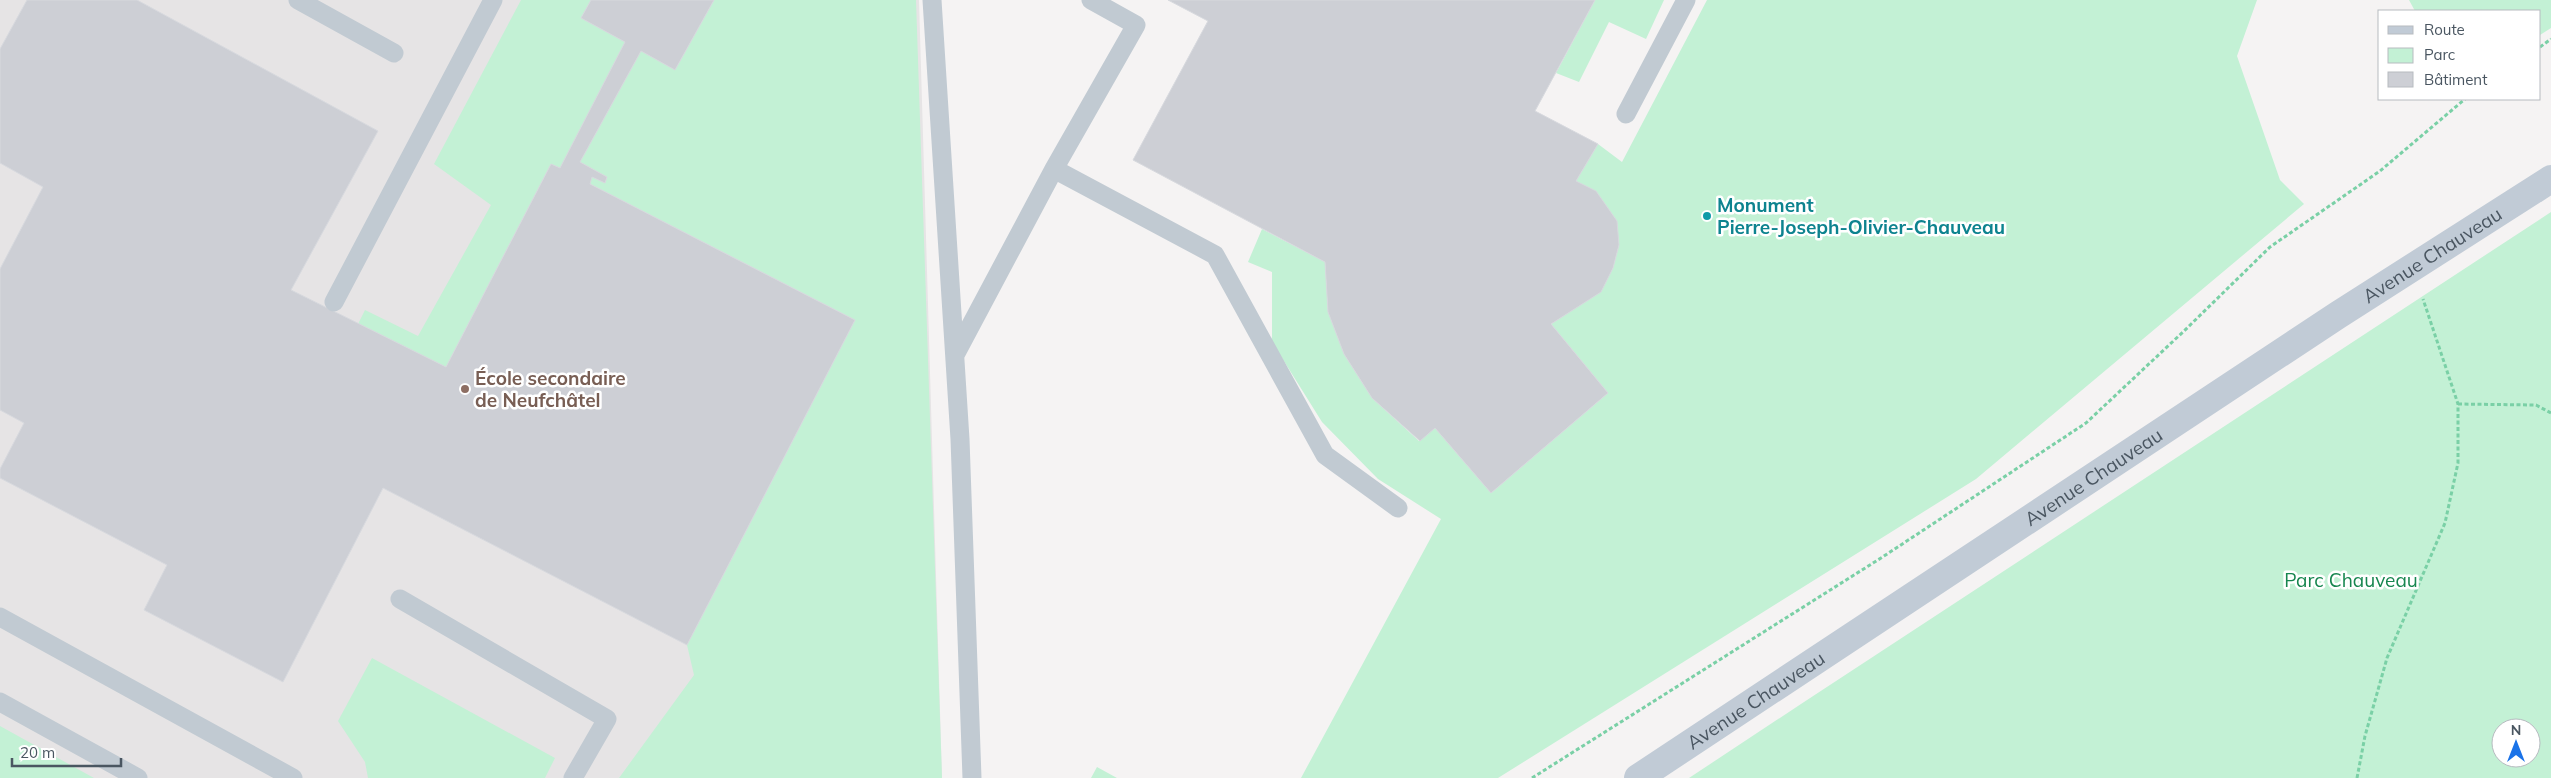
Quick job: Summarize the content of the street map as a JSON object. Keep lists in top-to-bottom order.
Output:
{
  "streets": {
    "main road": ["Avenue Chauveau"]
  },
  "parks": ["Parc Chauveau"],
  "places": ["Monument Pierre-Joseph-Olivier-Chauveau", "École secondaire de Neufchâtel"],
  "legend": ["Route", "Parc", "Bâtiment"],
  "scale_bar": "20 m",
  "north": "top"
}
